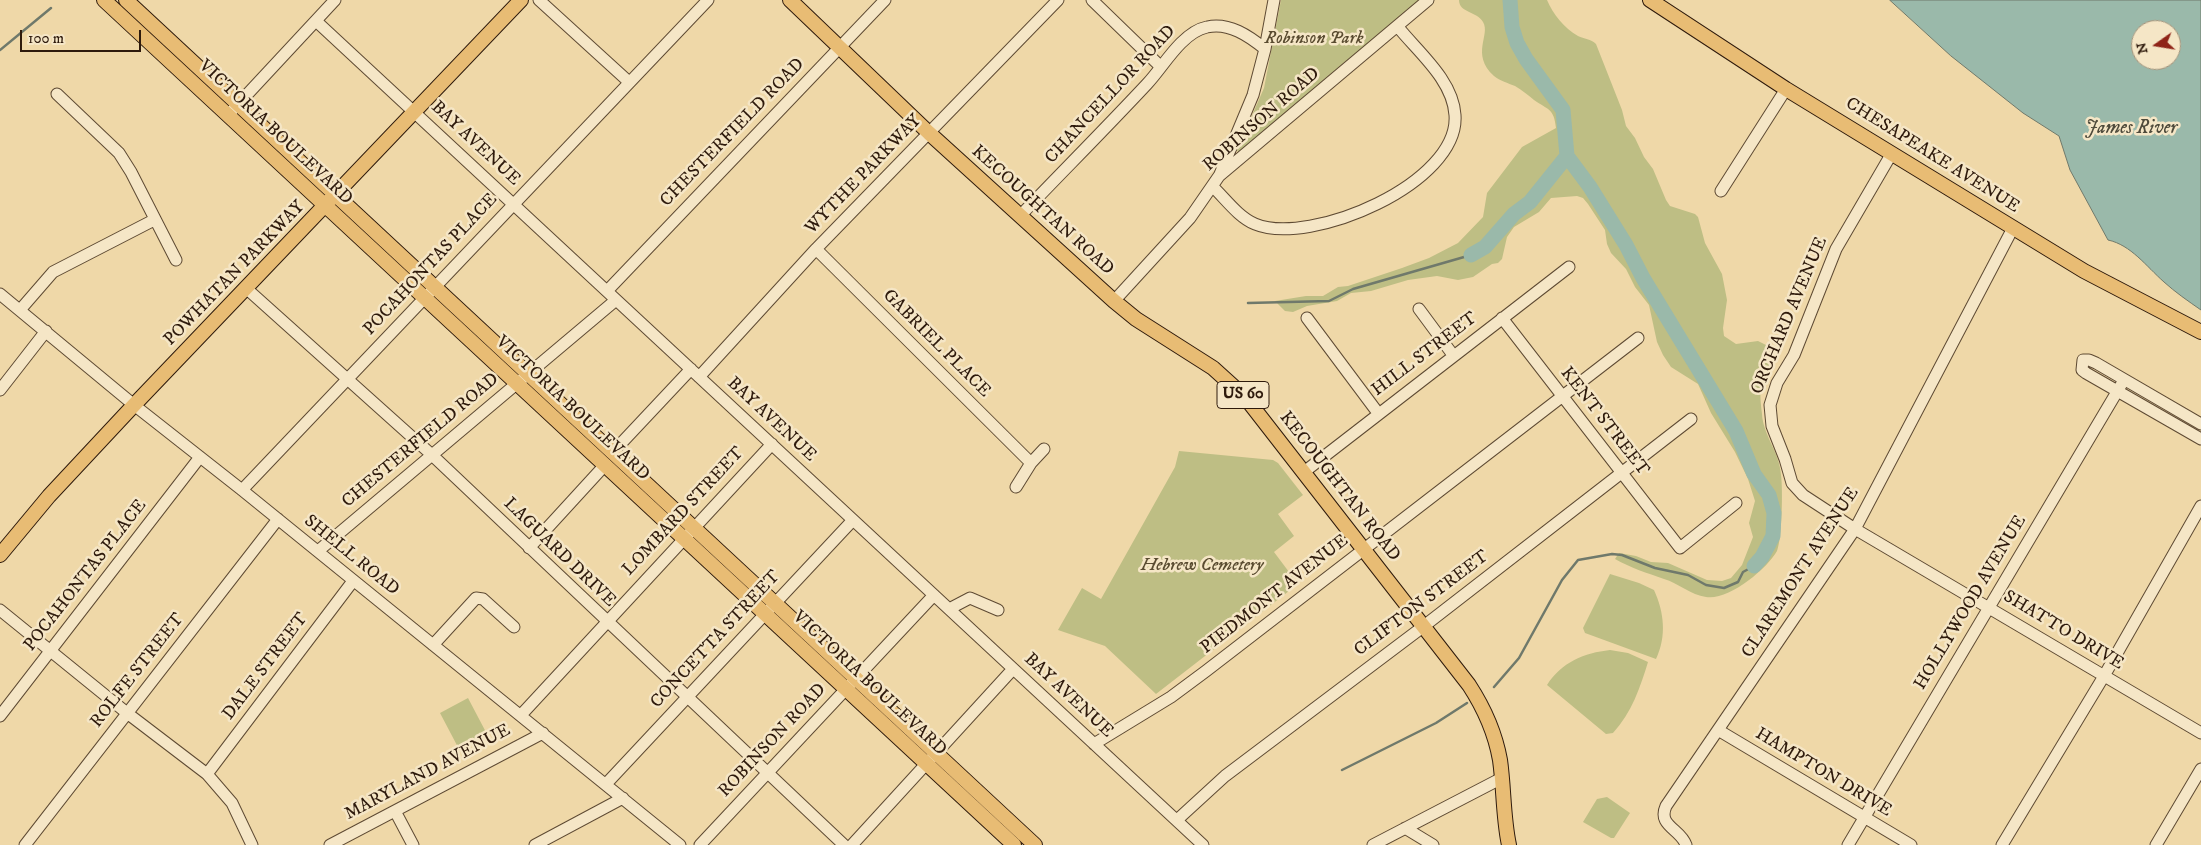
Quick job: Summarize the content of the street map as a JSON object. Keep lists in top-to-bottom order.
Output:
{
  "streets": {
    "main road": [
      "VICTORIA BOULEVARD",
      "CHESAPEAKE AVENUE",
      "KECOUGHTAN ROAD",
      "POWHATAN PARKWAY",
      "US 60"
    ],
    "street": [
      "CHANCELLOR ROAD",
      "ROBINSON ROAD",
      "CHESTERFIELD ROAD",
      "BAY AVENUE",
      "WYTHE PARKWAY",
      "POCAHONTAS PLACE",
      "ORCHARD AVENUE",
      "GABRIEL PLACE",
      "HILL STREET",
      "KENT STREET",
      "LOMBARD STREET",
      "LAGUARD DRIVE",
      "SHELL ROAD",
      "CLAREMONT AVENUE",
      "PIEDMONT AVENUE",
      "HOLLYWOOD AVENUE",
      "CLIFTON STREET",
      "SHATTO DRIVE",
      "CONCETTA STREET",
      "DALE STREET",
      "ROLFE STREET",
      "MARYLAND AVENUE",
      "HAMPTON DRIVE"
    ]
  },
  "crossings": [
    ["CHANCELLOR ROAD", "KECOUGHTAN ROAD"],
    ["ROBINSON ROAD", "VICTORIA BOULEVARD"],
    ["ROBINSON ROAD", "BAY AVENUE"],
    ["ROBINSON ROAD", "KECOUGHTAN ROAD"],
    ["ROBINSON ROAD", "LAGUARD DRIVE"],
    ["VICTORIA BOULEVARD", "CHESTERFIELD ROAD"],
    ["VICTORIA BOULEVARD", "WYTHE PARKWAY"],
    ["VICTORIA BOULEVARD", "POCAHONTAS PLACE"],
    ["VICTORIA BOULEVARD", "POWHATAN PARKWAY"],
    ["VICTORIA BOULEVARD", "LOMBARD STREET"],
    ["VICTORIA BOULEVARD", "CONCETTA STREET"],
    ["CHESTERFIELD ROAD", "BAY AVENUE"],
    ["CHESTERFIELD ROAD", "KECOUGHTAN ROAD"],
    ["CHESTERFIELD ROAD", "LAGUARD DRIVE"],
    ["CHESTERFIELD ROAD", "SHELL ROAD"],
    ["BAY AVENUE", "WYTHE PARKWAY"],
    ["BAY AVENUE", "POCAHONTAS PLACE"],
    ["BAY AVENUE", "POWHATAN PARKWAY"],
    ["BAY AVENUE", "LOMBARD STREET"],
    ["BAY AVENUE", "PIEDMONT AVENUE"],
    ["BAY AVENUE", "CLIFTON STREET"],
    ["BAY AVENUE", "CONCETTA STREET"],
    ["CHESAPEAKE AVENUE", "ORCHARD AVENUE"],
    ["CHESAPEAKE AVENUE", "CLAREMONT AVENUE"],
    ["WYTHE PARKWAY", "KECOUGHTAN ROAD"],
    ["WYTHE PARKWAY", "GABRIEL PLACE"],
    ["KECOUGHTAN ROAD", "HILL STREET"],
    ["KECOUGHTAN ROAD", "PIEDMONT AVENUE"],
    ["KECOUGHTAN ROAD", "CLIFTON STREET"],
    ["POCAHONTAS PLACE", "LAGUARD DRIVE"],
    ["POCAHONTAS PLACE", "SHELL ROAD"],
    ["POWHATAN PARKWAY", "LAGUARD DRIVE"],
    ["POWHATAN PARKWAY", "SHELL ROAD"],
    ["ORCHARD AVENUE", "CLAREMONT AVENUE"],
    ["ORCHARD AVENUE", "SHATTO DRIVE"],
    ["HILL STREET", "KENT STREET"],
    ["KENT STREET", "PIEDMONT AVENUE"],
    ["KENT STREET", "CLIFTON STREET"],
    ["LOMBARD STREET", "LAGUARD DRIVE"],
    ["LOMBARD STREET", "SHELL ROAD"],
    ["LAGUARD DRIVE", "CONCETTA STREET"],
    ["SHELL ROAD", "CONCETTA STREET"],
    ["SHELL ROAD", "DALE STREET"],
    ["SHELL ROAD", "ROLFE STREET"],
    ["SHELL ROAD", "MARYLAND AVENUE"],
    ["CLAREMONT AVENUE", "SHATTO DRIVE"],
    ["CLAREMONT AVENUE", "HAMPTON DRIVE"],
    ["HOLLYWOOD AVENUE", "SHATTO DRIVE"],
    ["HOLLYWOOD AVENUE", "HAMPTON DRIVE"]
  ],
  "water": ["James River"],
  "parks": ["Robinson Park", "Hebrew Cemetery"],
  "scale_bar": "100 m",
  "north": "left"
}
